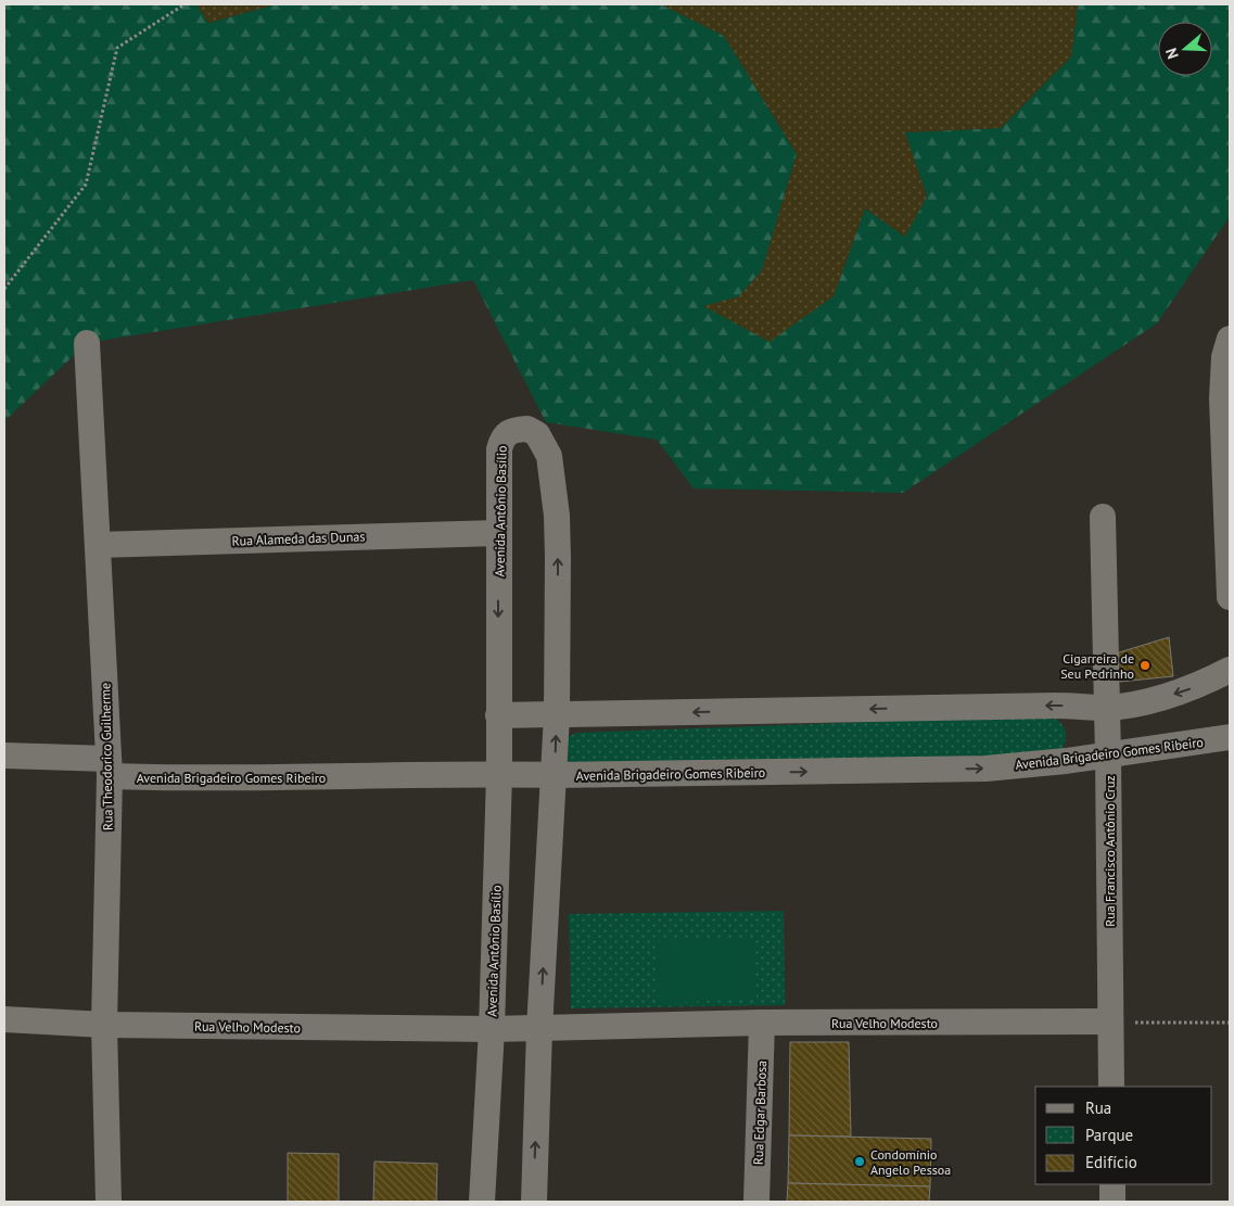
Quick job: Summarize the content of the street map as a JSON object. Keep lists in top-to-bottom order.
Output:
{
  "streets": {
    "street": [
      "Avenida Antônio Basílio",
      "Rua Alameda das Dunas",
      "Avenida Brigadeiro Gomes Ribeiro",
      "Rua Theodorico Guilherme",
      "Rua Francisco Antônio Cruz",
      "Rua Velho Modesto",
      "Rua Edgar Barbosa"
    ]
  },
  "crossings": [
    ["Avenida Antônio Basílio", "Rua Alameda das Dunas"],
    ["Avenida Antônio Basílio", "Avenida Brigadeiro Gomes Ribeiro"],
    ["Avenida Antônio Basílio", "Rua Velho Modesto"],
    ["Rua Alameda das Dunas", "Rua Theodorico Guilherme"],
    ["Avenida Brigadeiro Gomes Ribeiro", "Rua Theodorico Guilherme"],
    ["Avenida Brigadeiro Gomes Ribeiro", "Rua Francisco Antônio Cruz"],
    ["Rua Theodorico Guilherme", "Rua Velho Modesto"],
    ["Rua Francisco Antônio Cruz", "Rua Velho Modesto"],
    ["Rua Velho Modesto", "Rua Edgar Barbosa"]
  ],
  "places": ["Cigarreira de Seu Pedrinho", "Condomínio Angelo Pessoa"],
  "legend": ["Rua", "Parque", "Edifício"],
  "north": "left"
}
